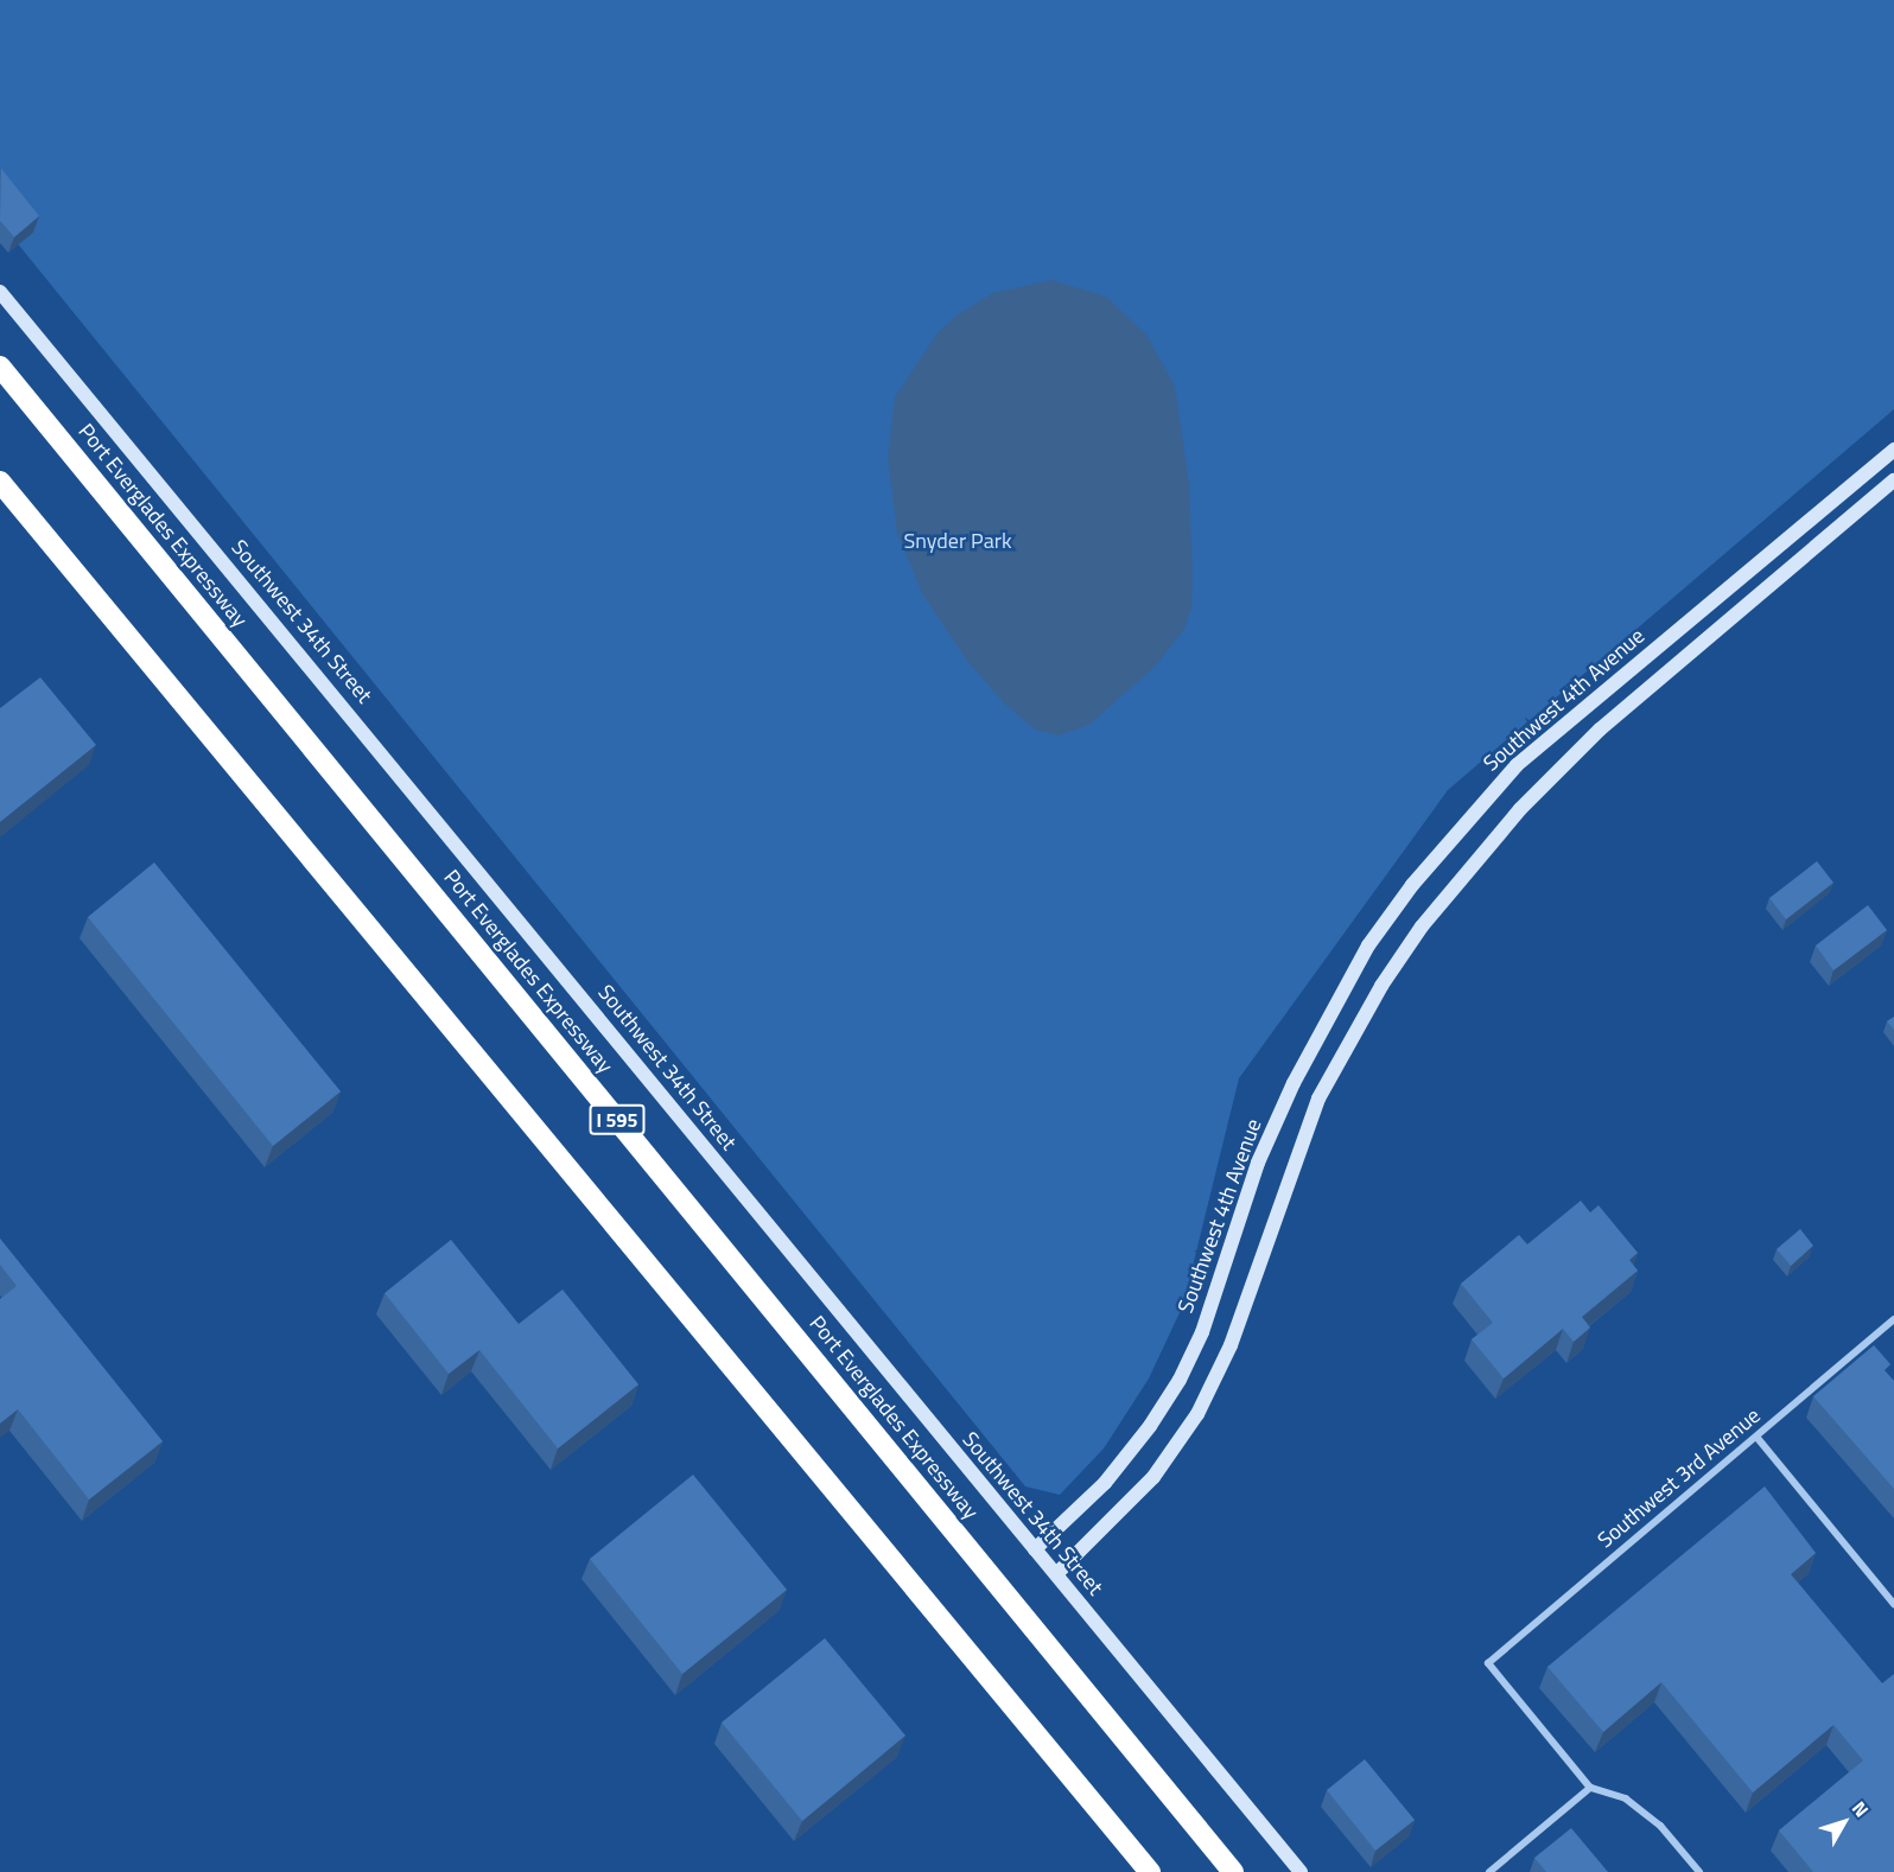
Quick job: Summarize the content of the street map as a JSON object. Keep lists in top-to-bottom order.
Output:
{
  "streets": {
    "highway": ["Port Everglades Expressway", "I 595"],
    "street": ["Southwest 34th Street", "Southwest 4th Avenue", "Southwest 3rd Avenue"]
  },
  "crossings": [
    ["Southwest 34th Street", "Southwest 4th Avenue"]
  ],
  "parks": ["Snyder Park"],
  "north": "top right"
}
